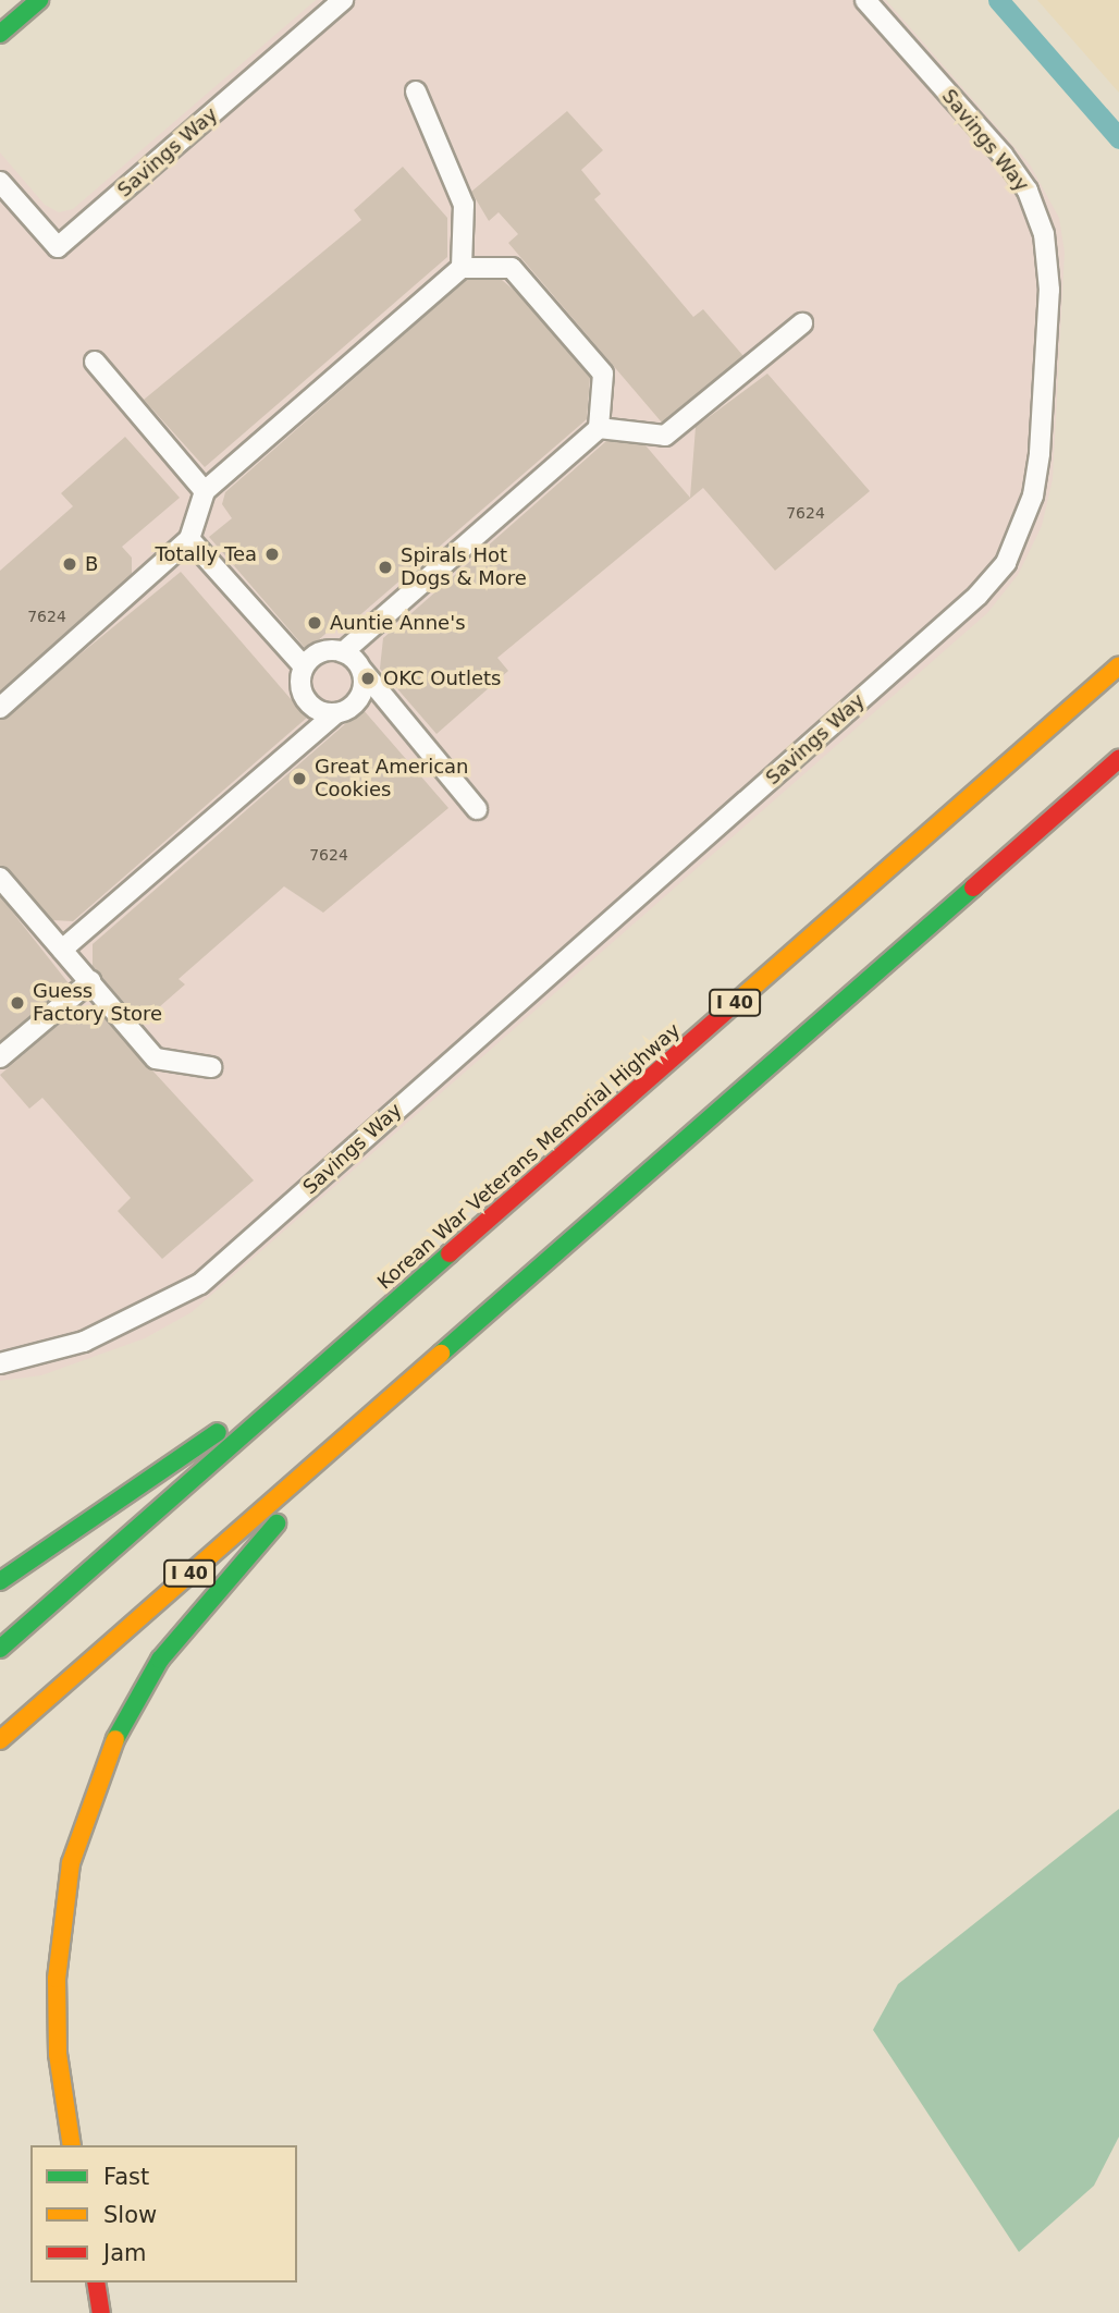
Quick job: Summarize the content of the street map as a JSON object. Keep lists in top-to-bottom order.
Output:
{
  "streets": {
    "main road": ["I 40", "Korean War Veterans Memorial Highway"],
    "street": ["Savings Way"]
  },
  "places": [
    "Totally Tea",
    "B",
    "Spirals Hot Dogs & More",
    "Auntie Anne's",
    "OKC Outlets",
    "Great American Cookies",
    "Guess Factory Store"
  ],
  "house_numbers": ["7624", "7624", "7624"],
  "legend": ["Fast", "Slow", "Jam"]
}
